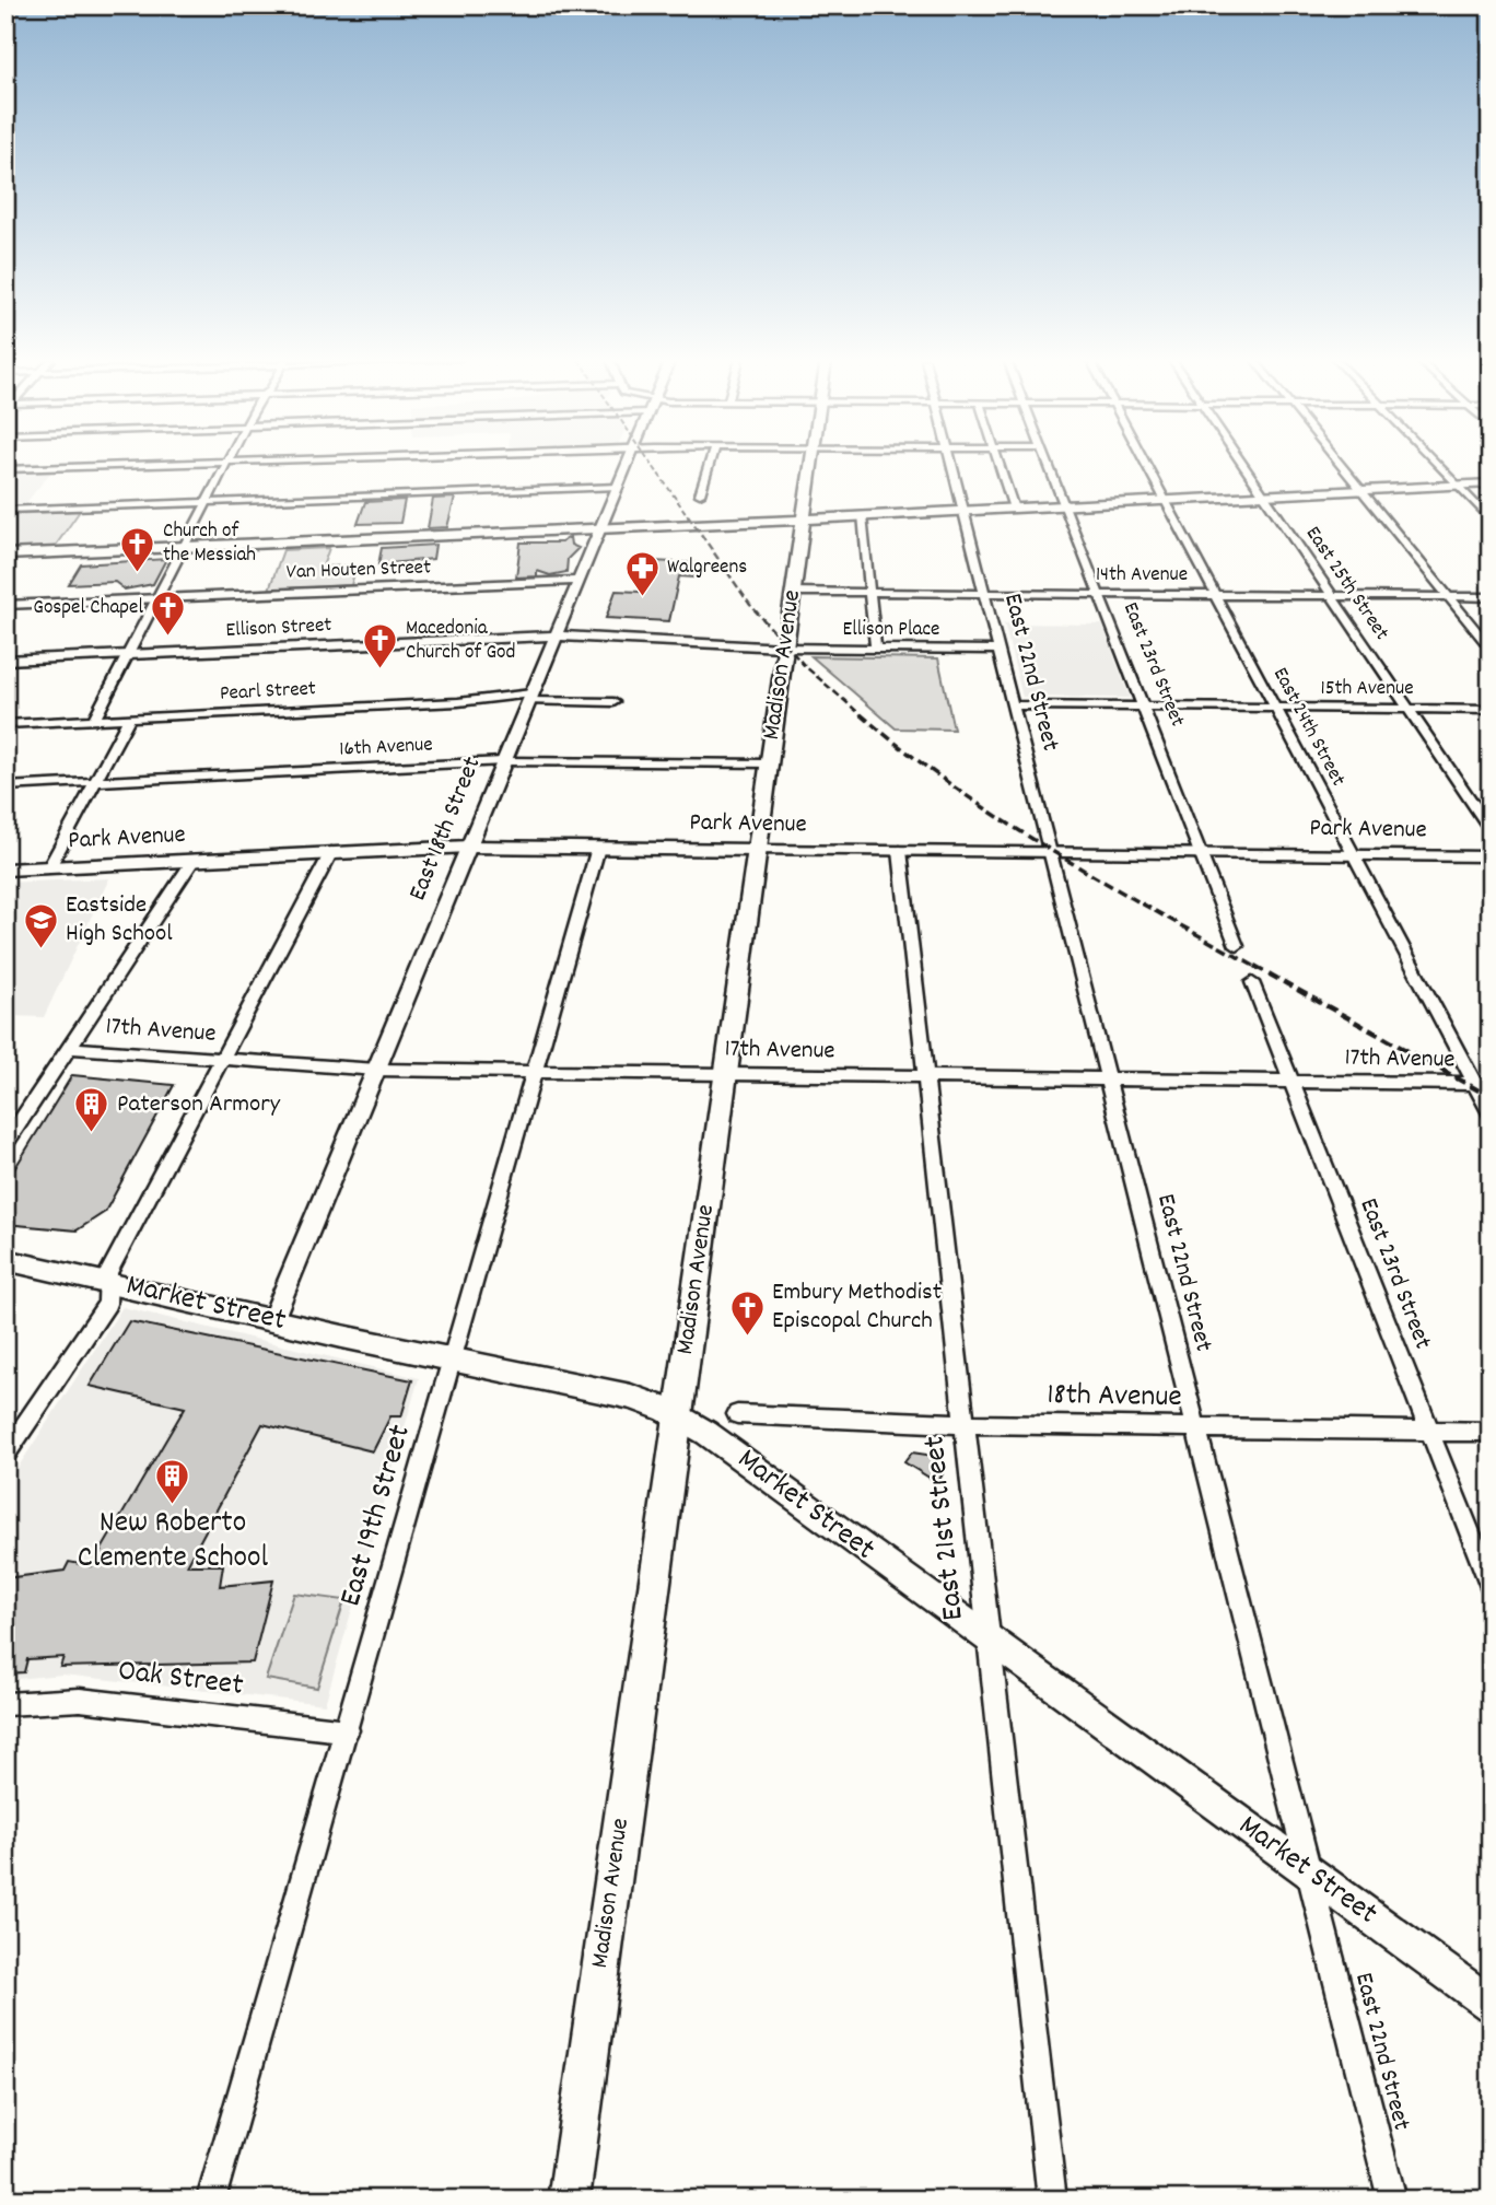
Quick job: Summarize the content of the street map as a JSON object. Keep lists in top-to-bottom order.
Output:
{
  "streets": {
    "main road": ["Madison Avenue", "Park Avenue", "Market Street"],
    "street": [
      "Van Houten Street",
      "14th Avenue",
      "East 25th Street",
      "Ellison Street",
      "Ellison Place",
      "East 23rd Street",
      "East 22nd Street",
      "15th Avenue",
      "Pearl Street",
      "East 24th Street",
      "16th Avenue",
      "East 18th Street",
      "17th Avenue",
      "18th Avenue",
      "East 19th Street",
      "East 21st Street",
      "Oak Street"
    ]
  },
  "crossings": [
    ["Van Houten Street", "East 18th Street"],
    ["14th Avenue", "East 25th Street"],
    ["14th Avenue", "Madison Avenue"],
    ["14th Avenue", "East 23rd Street"],
    ["14th Avenue", "East 22nd Street"],
    ["14th Avenue", "East 24th Street"],
    ["East 25th Street", "15th Avenue"],
    ["Ellison Street", "Ellison Place"],
    ["Ellison Street", "Madison Avenue"],
    ["Ellison Street", "East 18th Street"],
    ["Ellison Place", "Madison Avenue"],
    ["Ellison Place", "East 22nd Street"],
    ["Madison Avenue", "16th Avenue"],
    ["Madison Avenue", "Park Avenue"],
    ["Madison Avenue", "17th Avenue"],
    ["Madison Avenue", "Market Street"],
    ["East 23rd Street", "15th Avenue"],
    ["East 23rd Street", "Park Avenue"],
    ["East 23rd Street", "17th Avenue"],
    ["East 23rd Street", "18th Avenue"],
    ["East 22nd Street", "15th Avenue"],
    ["East 22nd Street", "Park Avenue"],
    ["East 22nd Street", "17th Avenue"],
    ["East 22nd Street", "Market Street"],
    ["East 22nd Street", "18th Avenue"],
    ["15th Avenue", "East 24th Street"],
    ["Pearl Street", "East 18th Street"],
    ["East 24th Street", "Park Avenue"],
    ["East 24th Street", "17th Avenue"],
    ["16th Avenue", "East 18th Street"],
    ["Park Avenue", "East 18th Street"],
    ["Park Avenue", "East 19th Street"],
    ["Park Avenue", "East 21st Street"],
    ["East 18th Street", "17th Avenue"],
    ["East 18th Street", "Market Street"],
    ["17th Avenue", "East 19th Street"],
    ["17th Avenue", "East 21st Street"],
    ["Market Street", "East 19th Street"],
    ["Market Street", "East 21st Street"],
    ["18th Avenue", "East 21st Street"],
    ["East 19th Street", "Oak Street"]
  ],
  "places": {
    "church": [
      "Church of the Messiah",
      "Gospel Chapel",
      "Macedonia Church of God",
      "Embury Methodist Episcopal Church"
    ],
    "pharmacy": ["Walgreens"],
    "school or university": ["Eastside High School"],
    "building": ["Paterson Armory", "New Roberto Clemente School"]
  }
}
